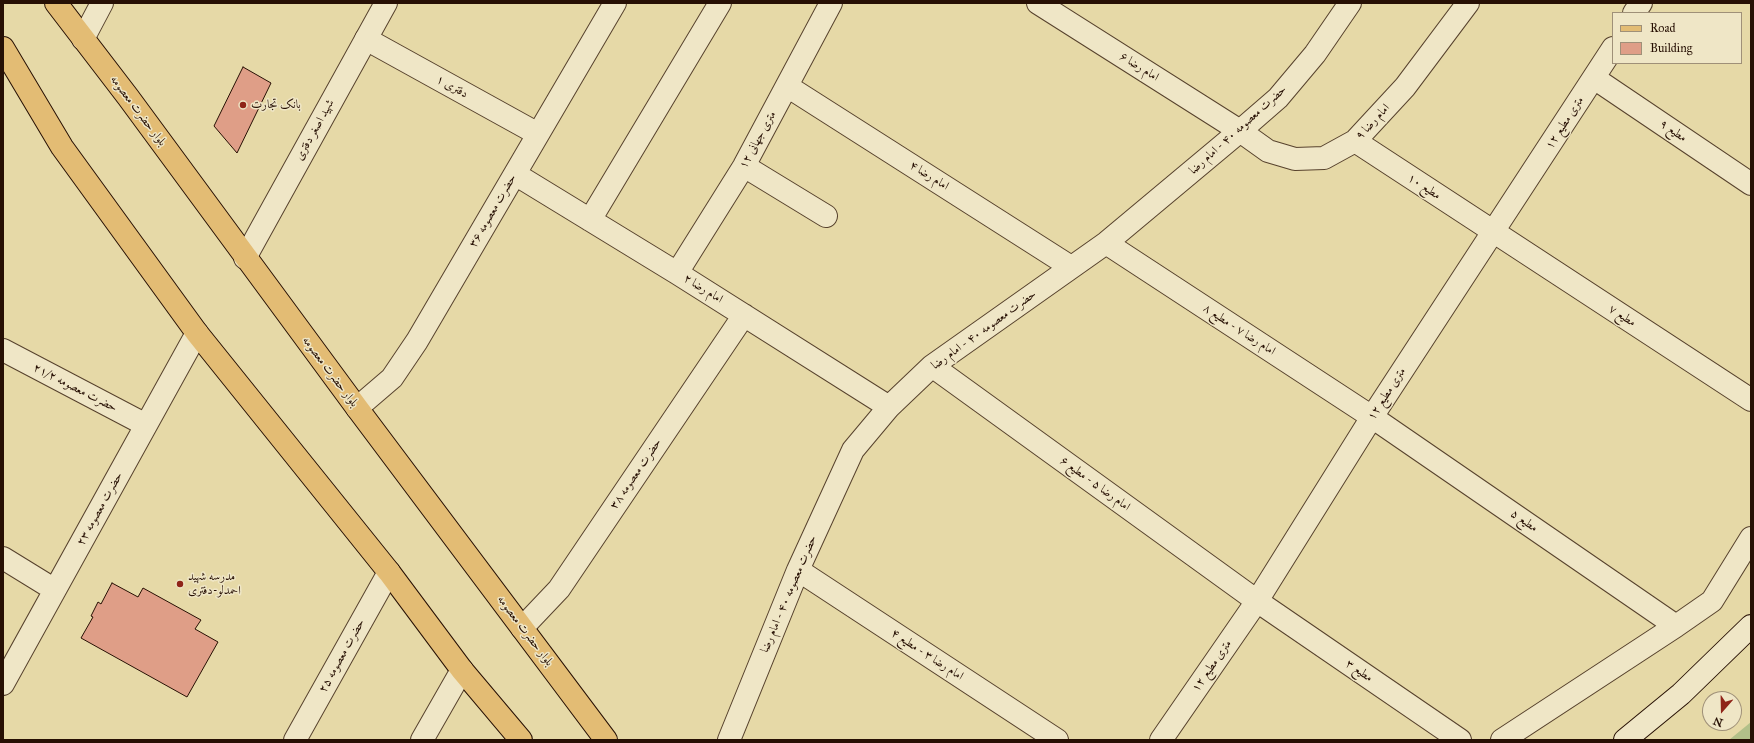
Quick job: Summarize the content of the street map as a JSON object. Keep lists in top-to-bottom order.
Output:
{
  "streets": {
    "main road": ["بلوار حضرت معصومه"],
    "street": [
      "امام رضا ۶",
      "دفتری ۱",
      "امام رضا ۹",
      "۱۲ متری مطیع",
      "شهید اصغر دفتری",
      "حضرت معصومه ۴۰ - امام رضا",
      "مطیع ۹",
      "۱۲ متری جهانی",
      "امام رضا ۴",
      "مطیع ۱۰",
      "حضرت معصومه ۳۶",
      "امام رضا ۲",
      "مطیع ۷",
      "امام رضا ۷ - مطیع ۸",
      "حضرت معصومه ۲۱/۲",
      "حضرت معصومه ۳۸",
      "امام رضا ۵ - مطیع ۶",
      "حضرت معصومه ۲۳",
      "مطیع ۵",
      "امام رضا ۳ - مطیع ۴",
      "حضرت معصومه ۲۵",
      "مطیع ۳"
    ]
  },
  "crossings": [
    ["امام رضا ۶", "امام رضا ۹"],
    ["امام رضا ۶", "حضرت معصومه ۴۰ - امام رضا"],
    ["دفتری ۱", "شهید اصغر دفتری"],
    ["دفتری ۱", "حضرت معصومه ۳۶"],
    ["بلوار حضرت معصومه", "شهید اصغر دفتری"],
    ["بلوار حضرت معصومه", "حضرت معصومه ۳۶"],
    ["بلوار حضرت معصومه", "حضرت معصومه ۳۸"],
    ["امام رضا ۹", "حضرت معصومه ۴۰ - امام رضا"],
    ["امام رضا ۹", "مطیع ۱۰"],
    ["۱۲ متری مطیع", "مطیع ۹"],
    ["۱۲ متری مطیع", "مطیع ۱۰"],
    ["۱۲ متری مطیع", "مطیع ۷"],
    ["۱۲ متری مطیع", "امام رضا ۷ - مطیع ۸"],
    ["۱۲ متری مطیع", "امام رضا ۵ - مطیع ۶"],
    ["۱۲ متری مطیع", "مطیع ۵"],
    ["۱۲ متری مطیع", "مطیع ۳"],
    ["حضرت معصومه ۴۰ - امام رضا", "امام رضا ۴"],
    ["حضرت معصومه ۴۰ - امام رضا", "امام رضا ۲"],
    ["حضرت معصومه ۴۰ - امام رضا", "امام رضا ۷ - مطیع ۸"],
    ["حضرت معصومه ۴۰ - امام رضا", "امام رضا ۵ - مطیع ۶"],
    ["حضرت معصومه ۴۰ - امام رضا", "امام رضا ۳ - مطیع ۴"],
    ["۱۲ متری جهانی", "امام رضا ۴"],
    ["۱۲ متری جهانی", "امام رضا ۲"],
    ["مطیع ۱۰", "مطیع ۷"],
    ["حضرت معصومه ۳۶", "امام رضا ۲"],
    ["امام رضا ۲", "حضرت معصومه ۳۸"],
    ["امام رضا ۷ - مطیع ۸", "مطیع ۵"],
    ["حضرت معصومه ۲۱/۲", "حضرت معصومه ۲۳"],
    ["امام رضا ۵ - مطیع ۶", "مطیع ۳"]
  ],
  "places": ["بانک تجارت", "مدرسه شهید احمدلو-دفتری"],
  "legend": ["Road", "Building"],
  "north": "bottom"
}
